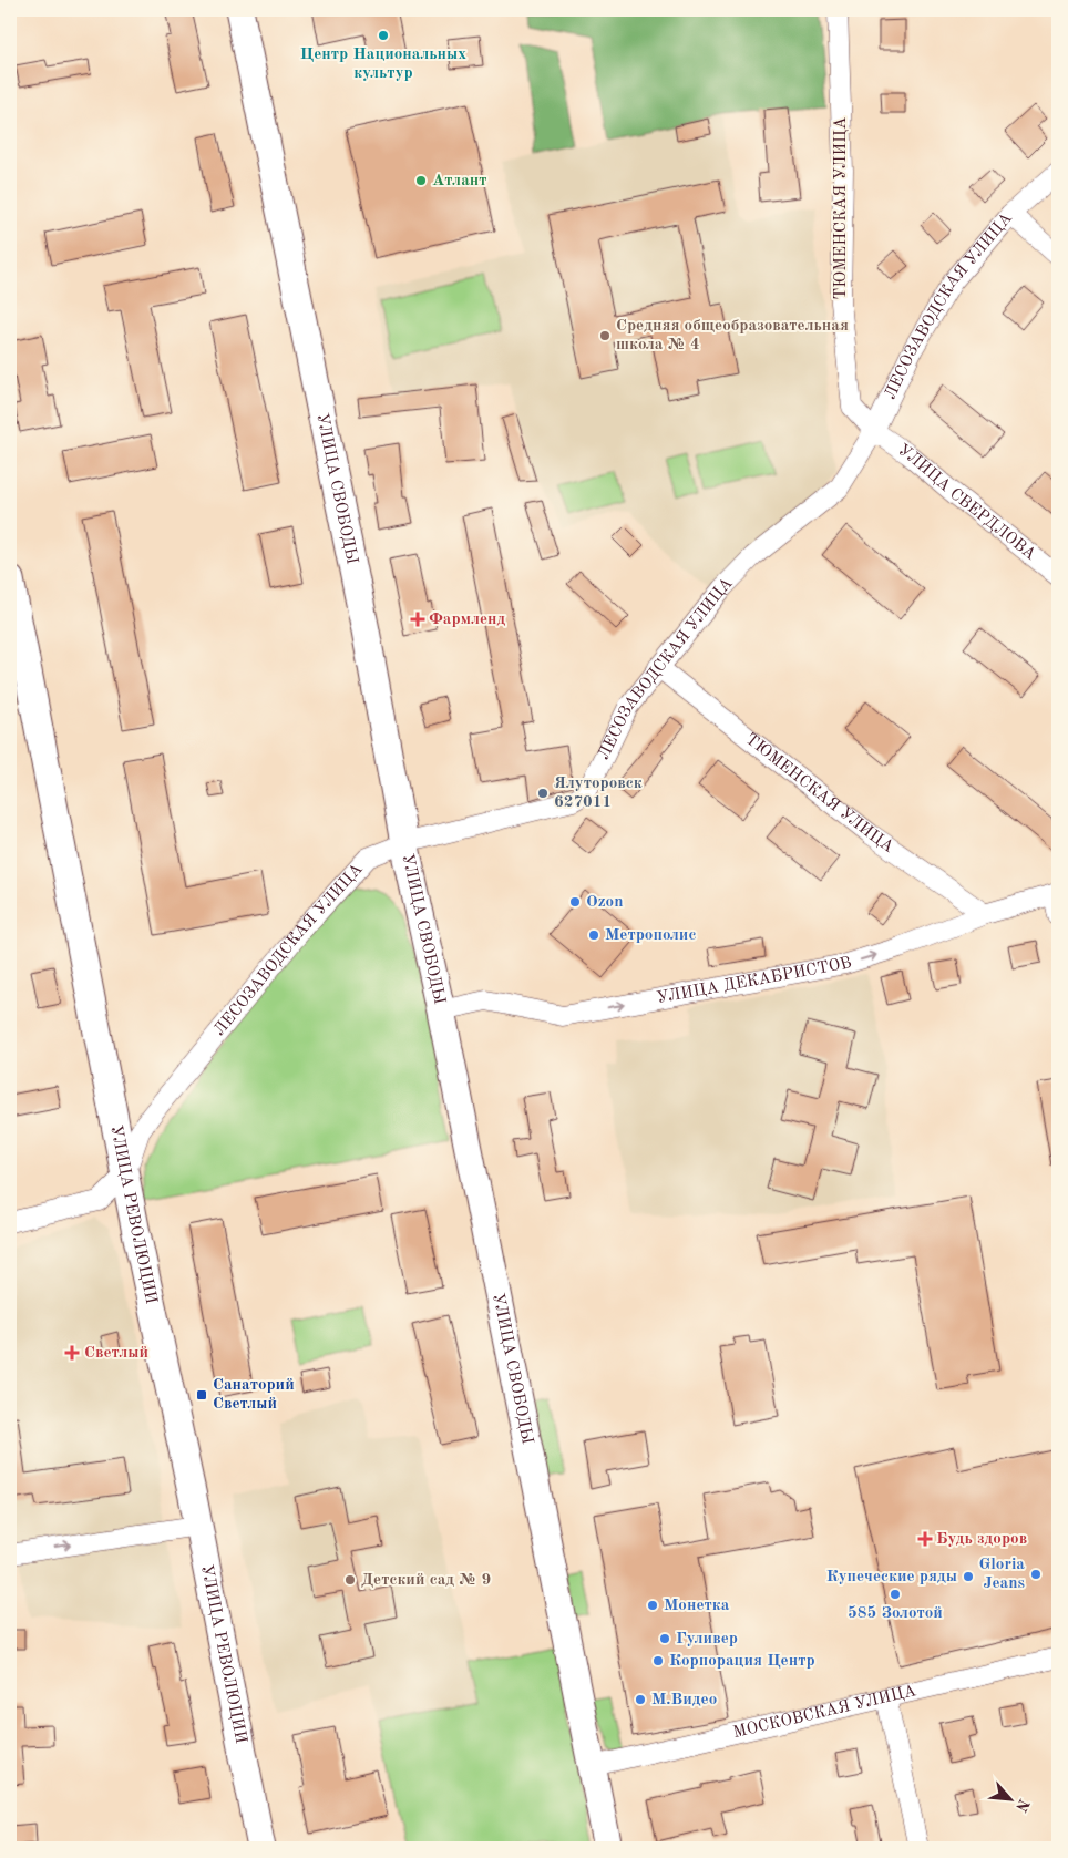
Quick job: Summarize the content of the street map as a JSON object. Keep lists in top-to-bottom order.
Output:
{
  "streets": {
    "street": [
      "ТЮМЕНСКАЯ УЛИЦА",
      "ЛЕСОЗАВОДСКАЯ УЛИЦА",
      "УЛИЦА СВОБОДЫ",
      "УЛИЦА СВЕРДЛОВА",
      "УЛИЦА ДЕКАБРИСТОВ",
      "УЛИЦА РЕВОЛЮЦИИ",
      "МОСКОВСКАЯ УЛИЦА"
    ]
  },
  "crossings": [
    ["ТЮМЕНСКАЯ УЛИЦА", "ЛЕСОЗАВОДСКАЯ УЛИЦА"],
    ["ТЮМЕНСКАЯ УЛИЦА", "УЛИЦА СВЕРДЛОВА"],
    ["ТЮМЕНСКАЯ УЛИЦА", "УЛИЦА ДЕКАБРИСТОВ"],
    ["ЛЕСОЗАВОДСКАЯ УЛИЦА", "УЛИЦА СВОБОДЫ"],
    ["ЛЕСОЗАВОДСКАЯ УЛИЦА", "УЛИЦА СВЕРДЛОВА"],
    ["ЛЕСОЗАВОДСКАЯ УЛИЦА", "УЛИЦА РЕВОЛЮЦИИ"],
    ["УЛИЦА СВОБОДЫ", "УЛИЦА ДЕКАБРИСТОВ"],
    ["УЛИЦА СВОБОДЫ", "МОСКОВСКАЯ УЛИЦА"]
  ],
  "one_way": ["УЛИЦА ДЕКАБРИСТОВ"],
  "places": {
    "other": [
      "Центр Национальных культур",
      "Атлант",
      "Средняя общеобразовательная школа № 4",
      "Ялуторовск 627011",
      "Ozon",
      "Метрополис",
      "Gloria Jeans",
      "Купеческие ряды",
      "Детский сад № 9",
      "585 Золотой",
      "Монетка",
      "Гуливер",
      "Корпорация Центр",
      "М.Видео"
    ],
    "health": ["Фармленд", "Светлый", "Будь здоров"],
    "transit": ["Санаторий Светлый"]
  },
  "north": "bottom right"
}
